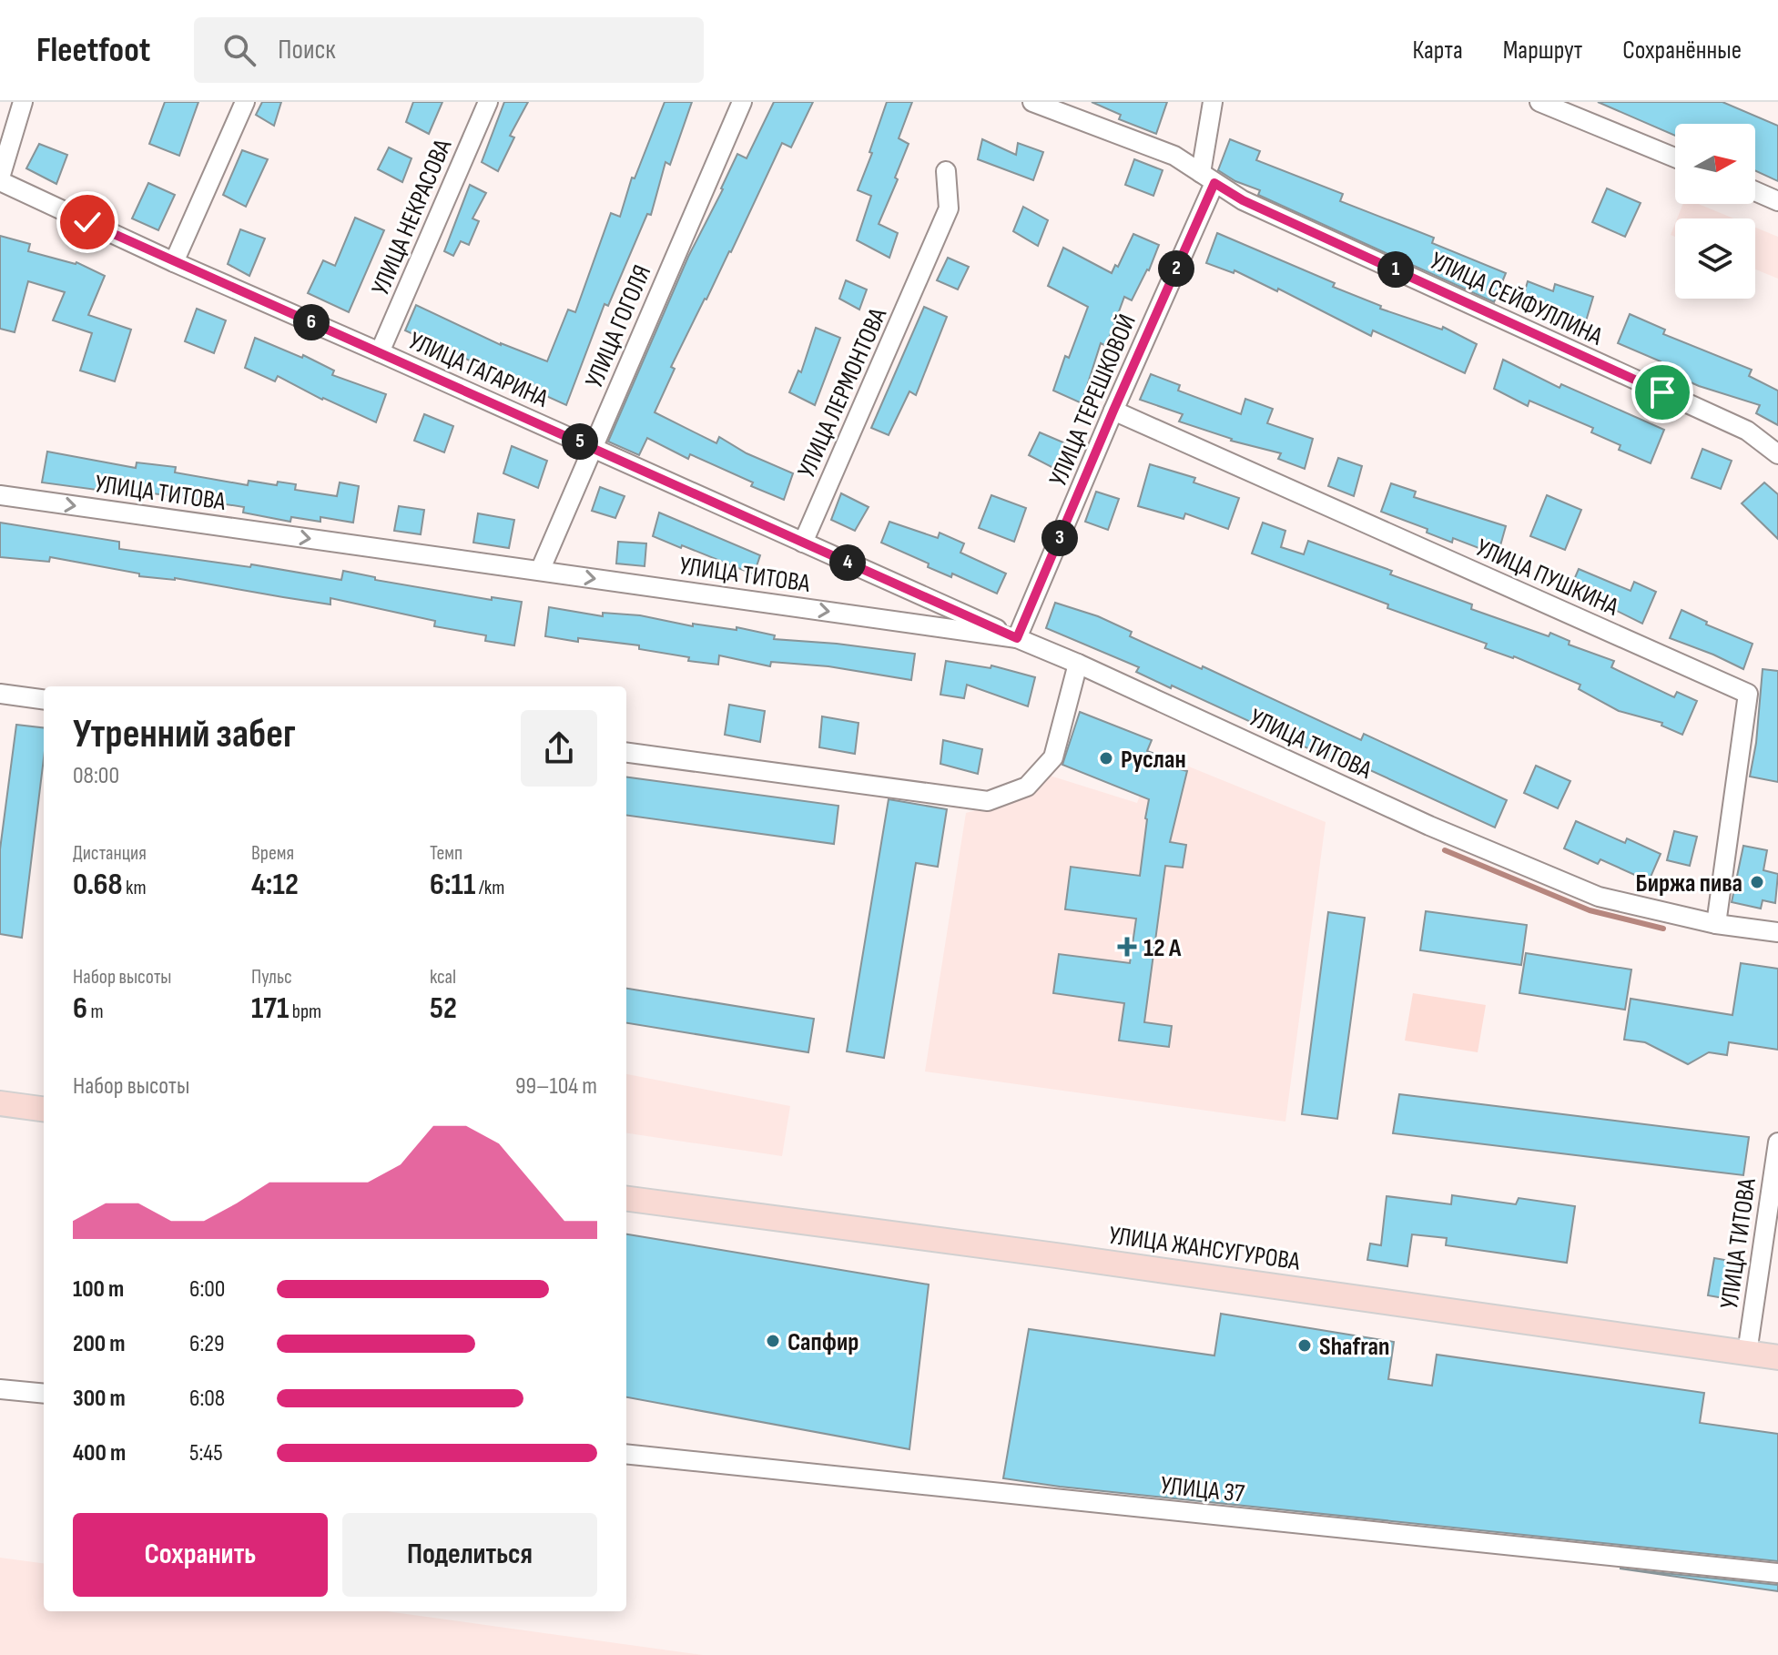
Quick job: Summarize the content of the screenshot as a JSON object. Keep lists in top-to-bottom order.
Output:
{
  "streets": {
    "main road": ["УЛИЦА ЖАНСУГУРОВА"],
    "street": [
      "УЛИЦА НЕКРАСОВА",
      "УЛИЦА СЕЙФУЛЛИНА",
      "УЛИЦА ГОГОЛЯ",
      "УЛИЦА ГАГАРИНА",
      "УЛИЦА ЛЕРМОНТОВА",
      "УЛИЦА ТЕРЕШКОВОЙ",
      "УЛИЦА ТИТОВА",
      "УЛИЦА ПУШКИНА",
      "УЛИЦА 37"
    ]
  },
  "crossings": [
    ["УЛИЦА НЕКРАСОВА", "УЛИЦА ГАГАРИНА"],
    ["УЛИЦА СЕЙФУЛЛИНА", "УЛИЦА ТЕРЕШКОВОЙ"],
    ["УЛИЦА ГОГОЛЯ", "УЛИЦА ГАГАРИНА"],
    ["УЛИЦА ГОГОЛЯ", "УЛИЦА ТИТОВА"],
    ["УЛИЦА ГАГАРИНА", "УЛИЦА ЛЕРМОНТОВА"],
    ["УЛИЦА ГАГАРИНА", "УЛИЦА ТЕРЕШКОВОЙ"],
    ["УЛИЦА ГАГАРИНА", "УЛИЦА ТИТОВА"],
    ["УЛИЦА ТЕРЕШКОВОЙ", "УЛИЦА ТИТОВА"],
    ["УЛИЦА ТЕРЕШКОВОЙ", "УЛИЦА ПУШКИНА"],
    ["УЛИЦА ТИТОВА", "УЛИЦА ПУШКИНА"],
    ["УЛИЦА ТИТОВА", "УЛИЦА ЖАНСУГУРОВА"]
  ],
  "one_way": ["УЛИЦА ТИТОВА"],
  "places": {
    "other": [
      "Руслан",
      "Биржа пива",
      "Сапфир",
      "Shafran"
    ],
    "health": ["12 А"]
  },
  "north": "right",
  "page": {
    "header": "Fleetfoot",
    "search": "Поиск",
    "nav": ["Карта", "Маршрут", "Сохранённые"],
    "pins": [
      "2",
      "1",
      "6",
      "5",
      "3",
      "4"
    ],
    "heading": ["Утренний забег", "08:00"],
    "stats": [
      ["Дистанция", "0.68 km"],
      ["Время", "4:12"],
      ["Темп", "6:11 /km"],
      ["Набор высоты", "6 m"],
      ["Пульс", "171 bpm"],
      ["kcal", "52"]
    ],
    "chart": ["Набор высоты", "99–104 m"],
    "list": [
      {
        "name": "100 m",
        "note": "6:00"
      },
      {
        "name": "200 m",
        "note": "6:29"
      },
      {
        "name": "300 m",
        "note": "6:08"
      },
      {
        "name": "400 m",
        "note": "5:45"
      }
    ],
    "buttons": ["Сохранить", "Поделиться"]
  }
}
